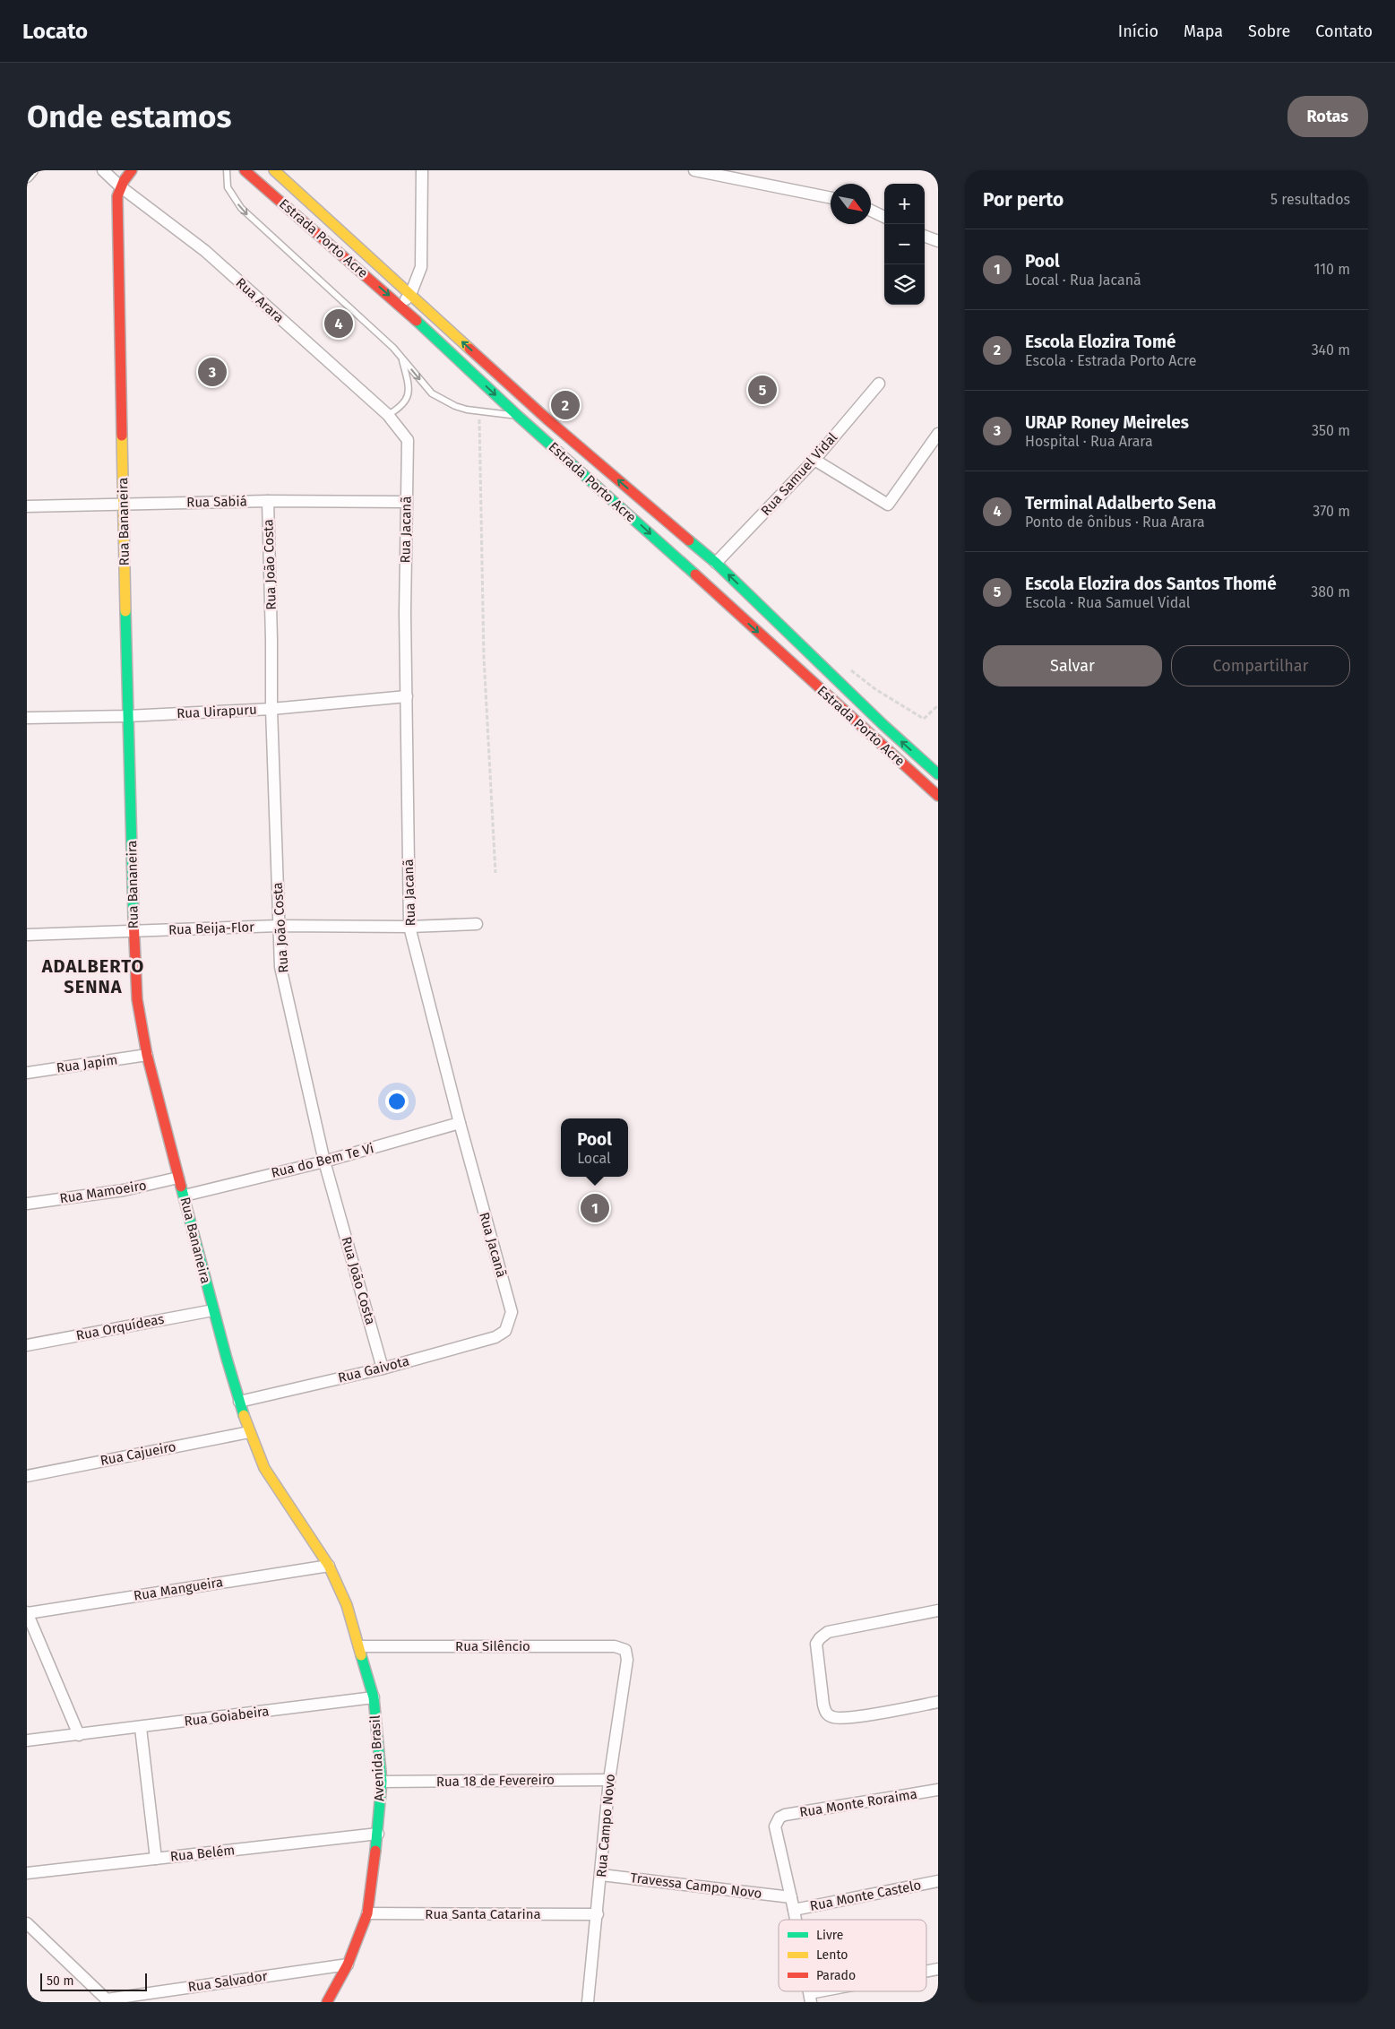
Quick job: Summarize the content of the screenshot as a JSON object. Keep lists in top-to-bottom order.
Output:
{
  "streets": {
    "street": [
      "Estrada Porto Acre",
      "Rua Arara",
      "Rua Samuel Vidal",
      "Rua Sabiá",
      "Rua Bananeira",
      "Rua Jacanã",
      "Rua João Costa",
      "Rua Uirapuru",
      "Rua Beija-Flor",
      "Rua Japim",
      "Rua do Bem Te Vi",
      "Rua Mamoeiro",
      "Rua Orquídeas",
      "Rua Gaivota",
      "Rua Cajueiro",
      "Rua Mangueira",
      "Rua Silêncio",
      "Rua Goiabeira",
      "Avenida Brasil",
      "Rua 18 de Fevereiro",
      "Rua Monte Roraima",
      "Rua Campo Novo",
      "Rua Belém",
      "Travessa Campo Novo",
      "Rua Monte Castelo",
      "Rua Santa Catarina",
      "Rua Salvador"
    ]
  },
  "crossings": [
    ["Estrada Porto Acre", "Rua Samuel Vidal"],
    ["Rua Arara", "Rua Bananeira"],
    ["Rua Arara", "Rua Jacanã"],
    ["Rua Sabiá", "Rua Bananeira"],
    ["Rua Sabiá", "Rua Jacanã"],
    ["Rua Sabiá", "Rua João Costa"],
    ["Rua Bananeira", "Rua Uirapuru"],
    ["Rua Bananeira", "Rua Beija-Flor"],
    ["Rua Bananeira", "Rua Japim"],
    ["Rua Bananeira", "Rua do Bem Te Vi"],
    ["Rua Bananeira", "Rua Mamoeiro"],
    ["Rua Bananeira", "Rua Orquídeas"],
    ["Rua Bananeira", "Rua Gaivota"],
    ["Rua Bananeira", "Rua Cajueiro"],
    ["Rua Bananeira", "Rua Mangueira"],
    ["Rua Bananeira", "Avenida Brasil"],
    ["Rua Jacanã", "Rua Uirapuru"],
    ["Rua Jacanã", "Rua Beija-Flor"],
    ["Rua Jacanã", "Rua do Bem Te Vi"],
    ["Rua Jacanã", "Rua Gaivota"],
    ["Rua João Costa", "Rua Uirapuru"],
    ["Rua João Costa", "Rua Beija-Flor"],
    ["Rua João Costa", "Rua do Bem Te Vi"],
    ["Rua João Costa", "Rua Gaivota"],
    ["Rua Mangueira", "Avenida Brasil"],
    ["Rua Silêncio", "Avenida Brasil"],
    ["Rua Silêncio", "Rua Campo Novo"],
    ["Rua Goiabeira", "Avenida Brasil"],
    ["Avenida Brasil", "Rua 18 de Fevereiro"],
    ["Avenida Brasil", "Rua Belém"],
    ["Avenida Brasil", "Rua Santa Catarina"],
    ["Avenida Brasil", "Rua Salvador"],
    ["Rua 18 de Fevereiro", "Rua Campo Novo"],
    ["Rua Monte Roraima", "Travessa Campo Novo"],
    ["Rua Campo Novo", "Travessa Campo Novo"],
    ["Rua Campo Novo", "Rua Santa Catarina"]
  ],
  "districts": ["ADALBERTO SENNA"],
  "legend": ["Livre", "Lento", "Parado"],
  "scale_bar": "50 m",
  "north": "bottom right",
  "page": {
    "header": "Locato",
    "nav": [
      "Início",
      "Mapa",
      "Sobre",
      "Contato"
    ],
    "buttons": [
      "Rotas",
      ["Salvar", "Compartilhar"]
    ],
    "title": "Onde estamos",
    "heading": ["Por perto", "5 resultados"],
    "map_buttons": ["+", "−"],
    "list": [
      {
        "mark": "1",
        "name": "Pool",
        "note": "Local · Rua Jacanã",
        "value": "110 m"
      },
      {
        "mark": "2",
        "name": "Escola Elozira Tomé",
        "note": "Escola · Estrada Porto Acre",
        "value": "340 m"
      },
      {
        "mark": "3",
        "name": "URAP Roney Meireles",
        "note": "Hospital · Rua Arara",
        "value": "350 m"
      },
      {
        "mark": "4",
        "name": "Terminal Adalberto Sena",
        "note": "Ponto de ônibus · Rua Arara",
        "value": "370 m"
      },
      {
        "mark": "5",
        "name": "Escola Elozira dos Santos Thomé",
        "note": "Escola · Rua Samuel Vidal",
        "value": "380 m"
      }
    ],
    "pins": [
      "4",
      "3",
      "5",
      "2",
      "1"
    ],
    "popup": ["Pool", "Local"],
    "scale": "50 m"
  }
}
